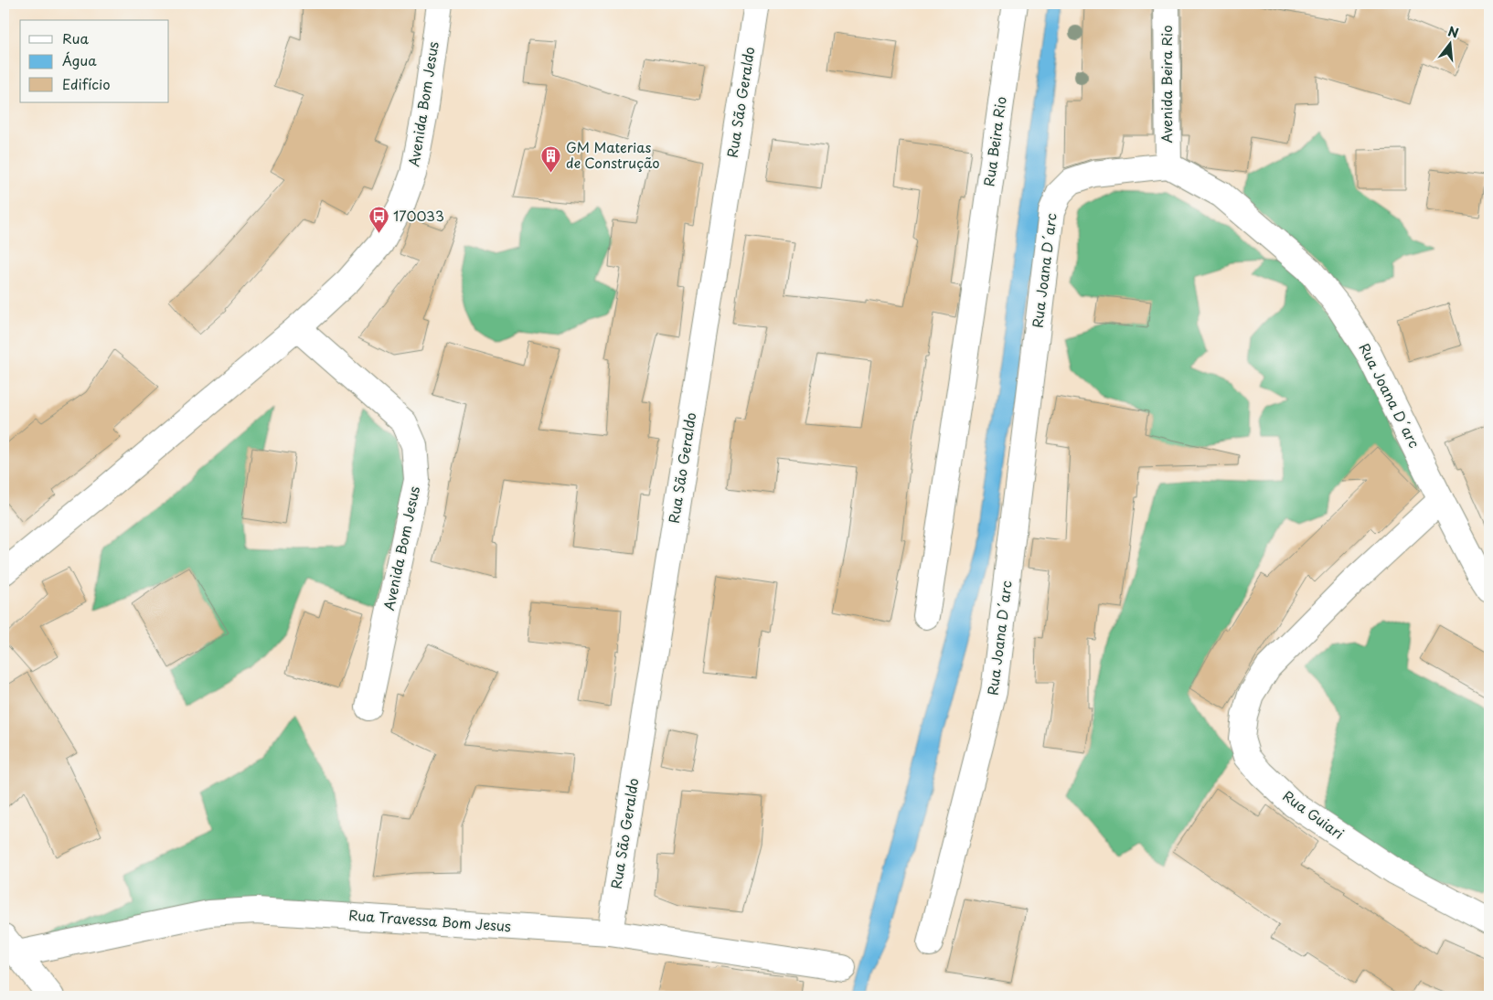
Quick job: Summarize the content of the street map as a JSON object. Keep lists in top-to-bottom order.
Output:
{
  "streets": {
    "street": [
      "Avenida Beira Rio",
      "Rua São Geraldo",
      "Avenida Bom Jesus",
      "Rua Beira Rio",
      "Rua Joana D´arc",
      "Rua Guiari",
      "Rua Travessa Bom Jesus"
    ]
  },
  "crossings": [
    ["Avenida Beira Rio", "Rua Joana D´arc"],
    ["Rua São Geraldo", "Rua Travessa Bom Jesus"],
    ["Rua Joana D´arc", "Rua Guiari"]
  ],
  "places": {
    "building": ["GM Materias de Construção"],
    "bus stop": ["170033"]
  },
  "legend": ["Rua", "Água", "Edifício"],
  "north": "top"
}
